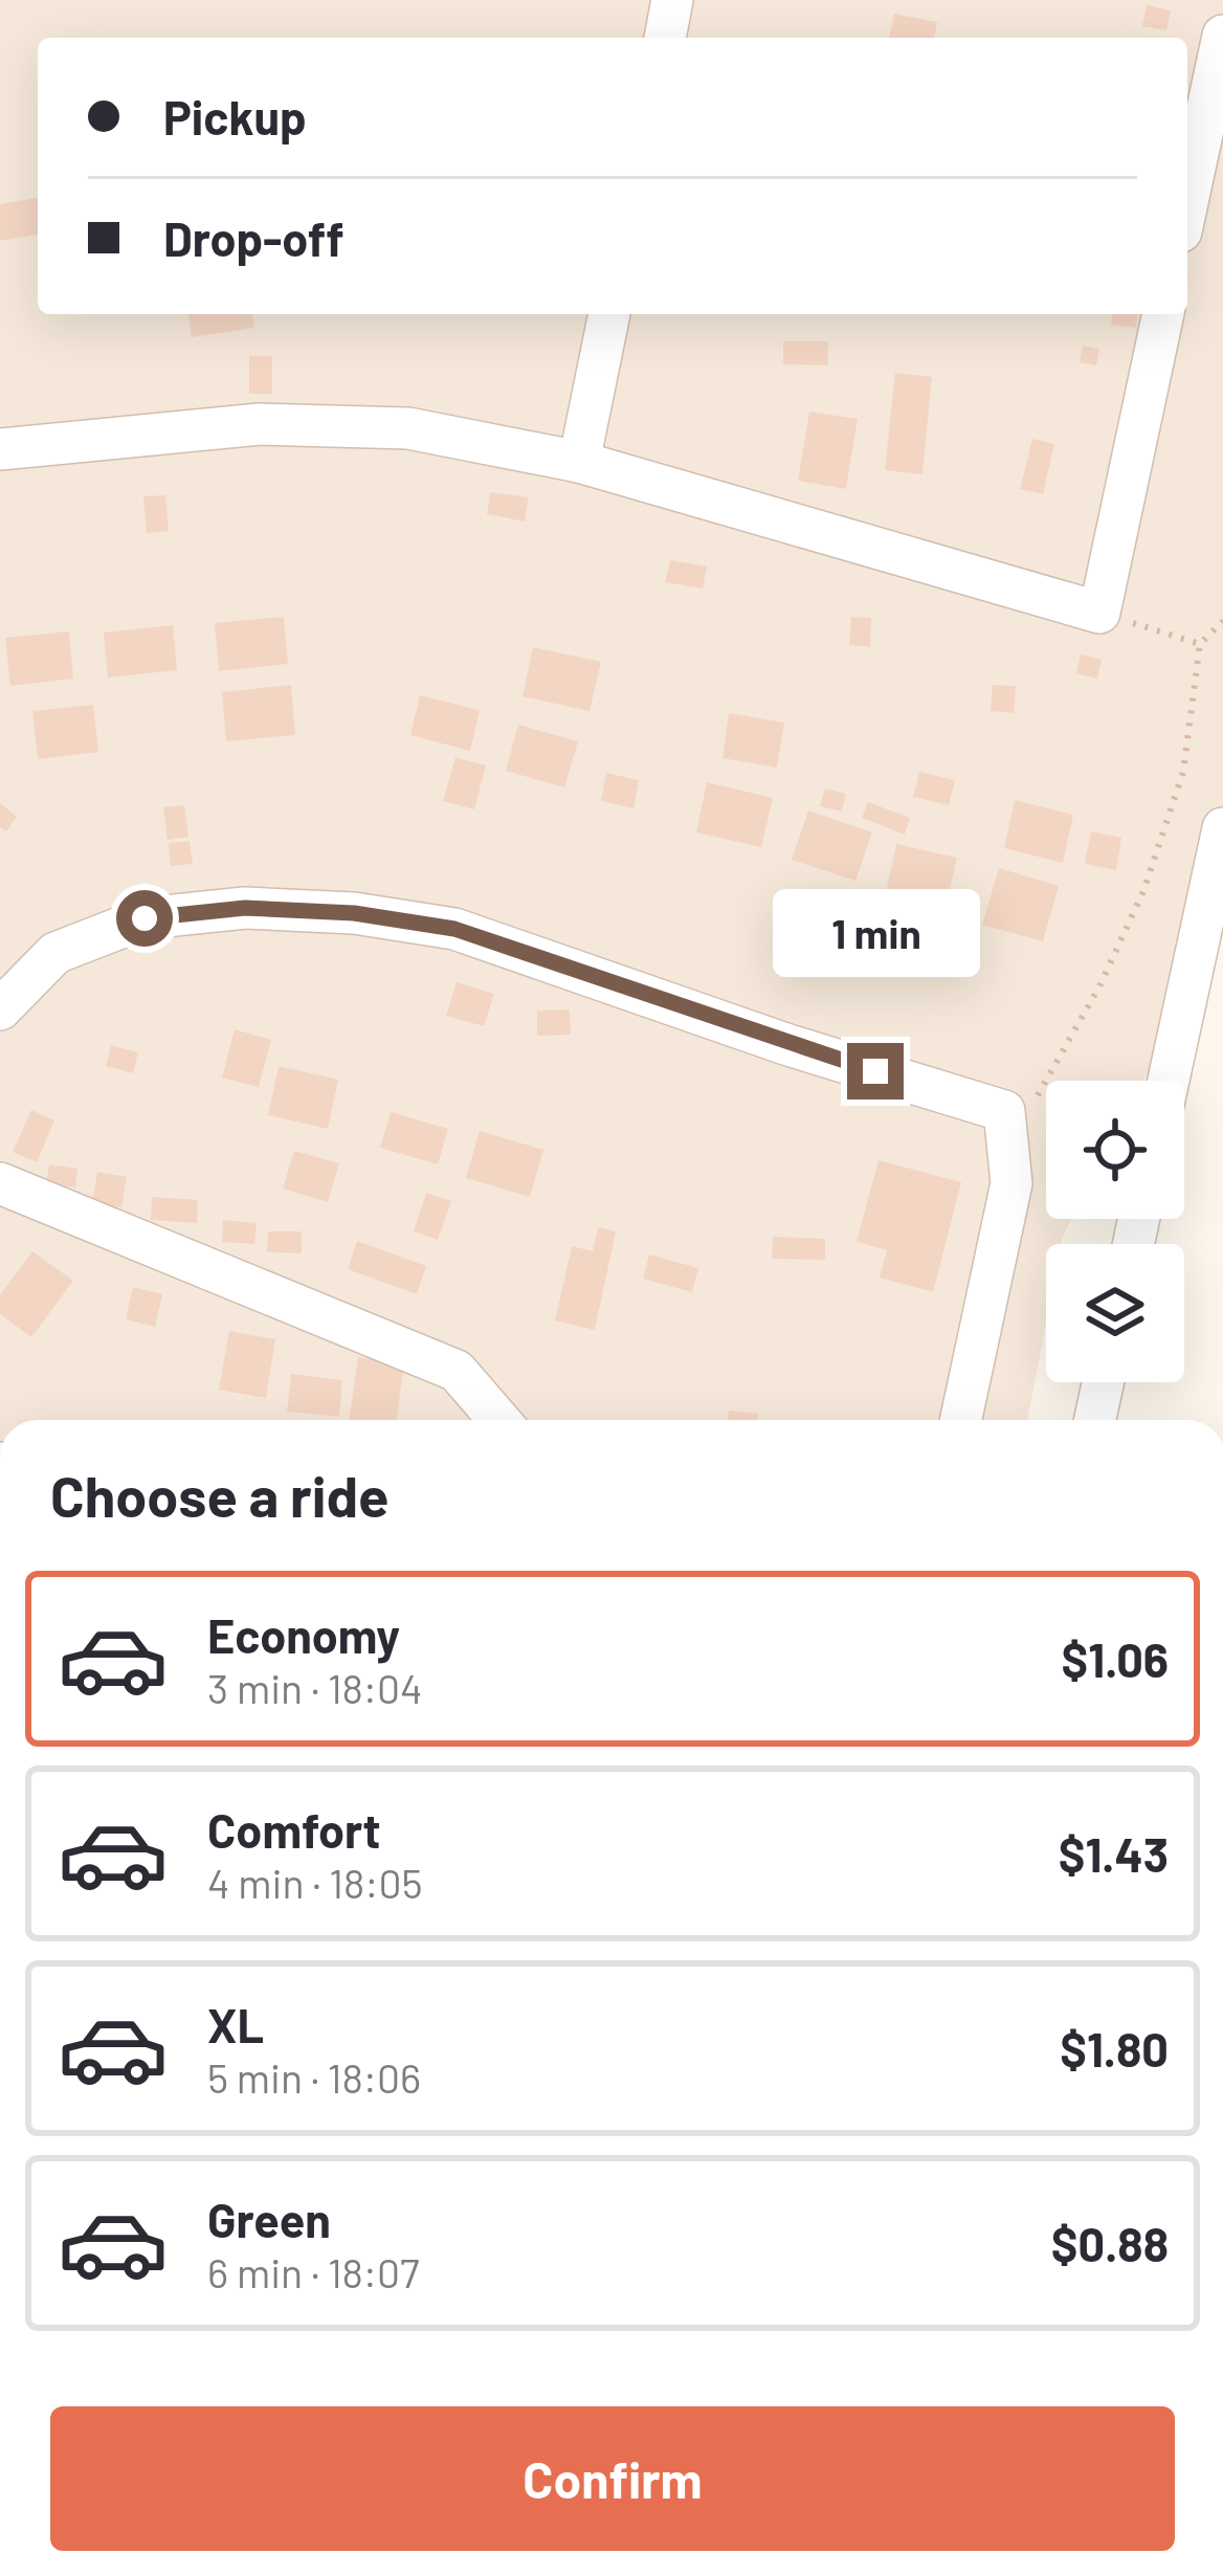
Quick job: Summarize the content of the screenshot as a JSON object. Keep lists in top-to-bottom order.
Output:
{
  "page": {
    "banner": ["Pickup", "Drop-off"],
    "bubble": "1 min",
    "heading": "Choose a ride",
    "list": [
      {
        "name": "Economy",
        "note": "3 min · 18:04",
        "value": "$1.06"
      },
      {
        "name": "Comfort",
        "note": "4 min · 18:05",
        "value": "$1.43"
      },
      {
        "name": "XL",
        "note": "5 min · 18:06",
        "value": "$1.80"
      },
      {
        "name": "Green",
        "note": "6 min · 18:07",
        "value": "$0.88"
      }
    ],
    "buttons": "Confirm"
  }
}
